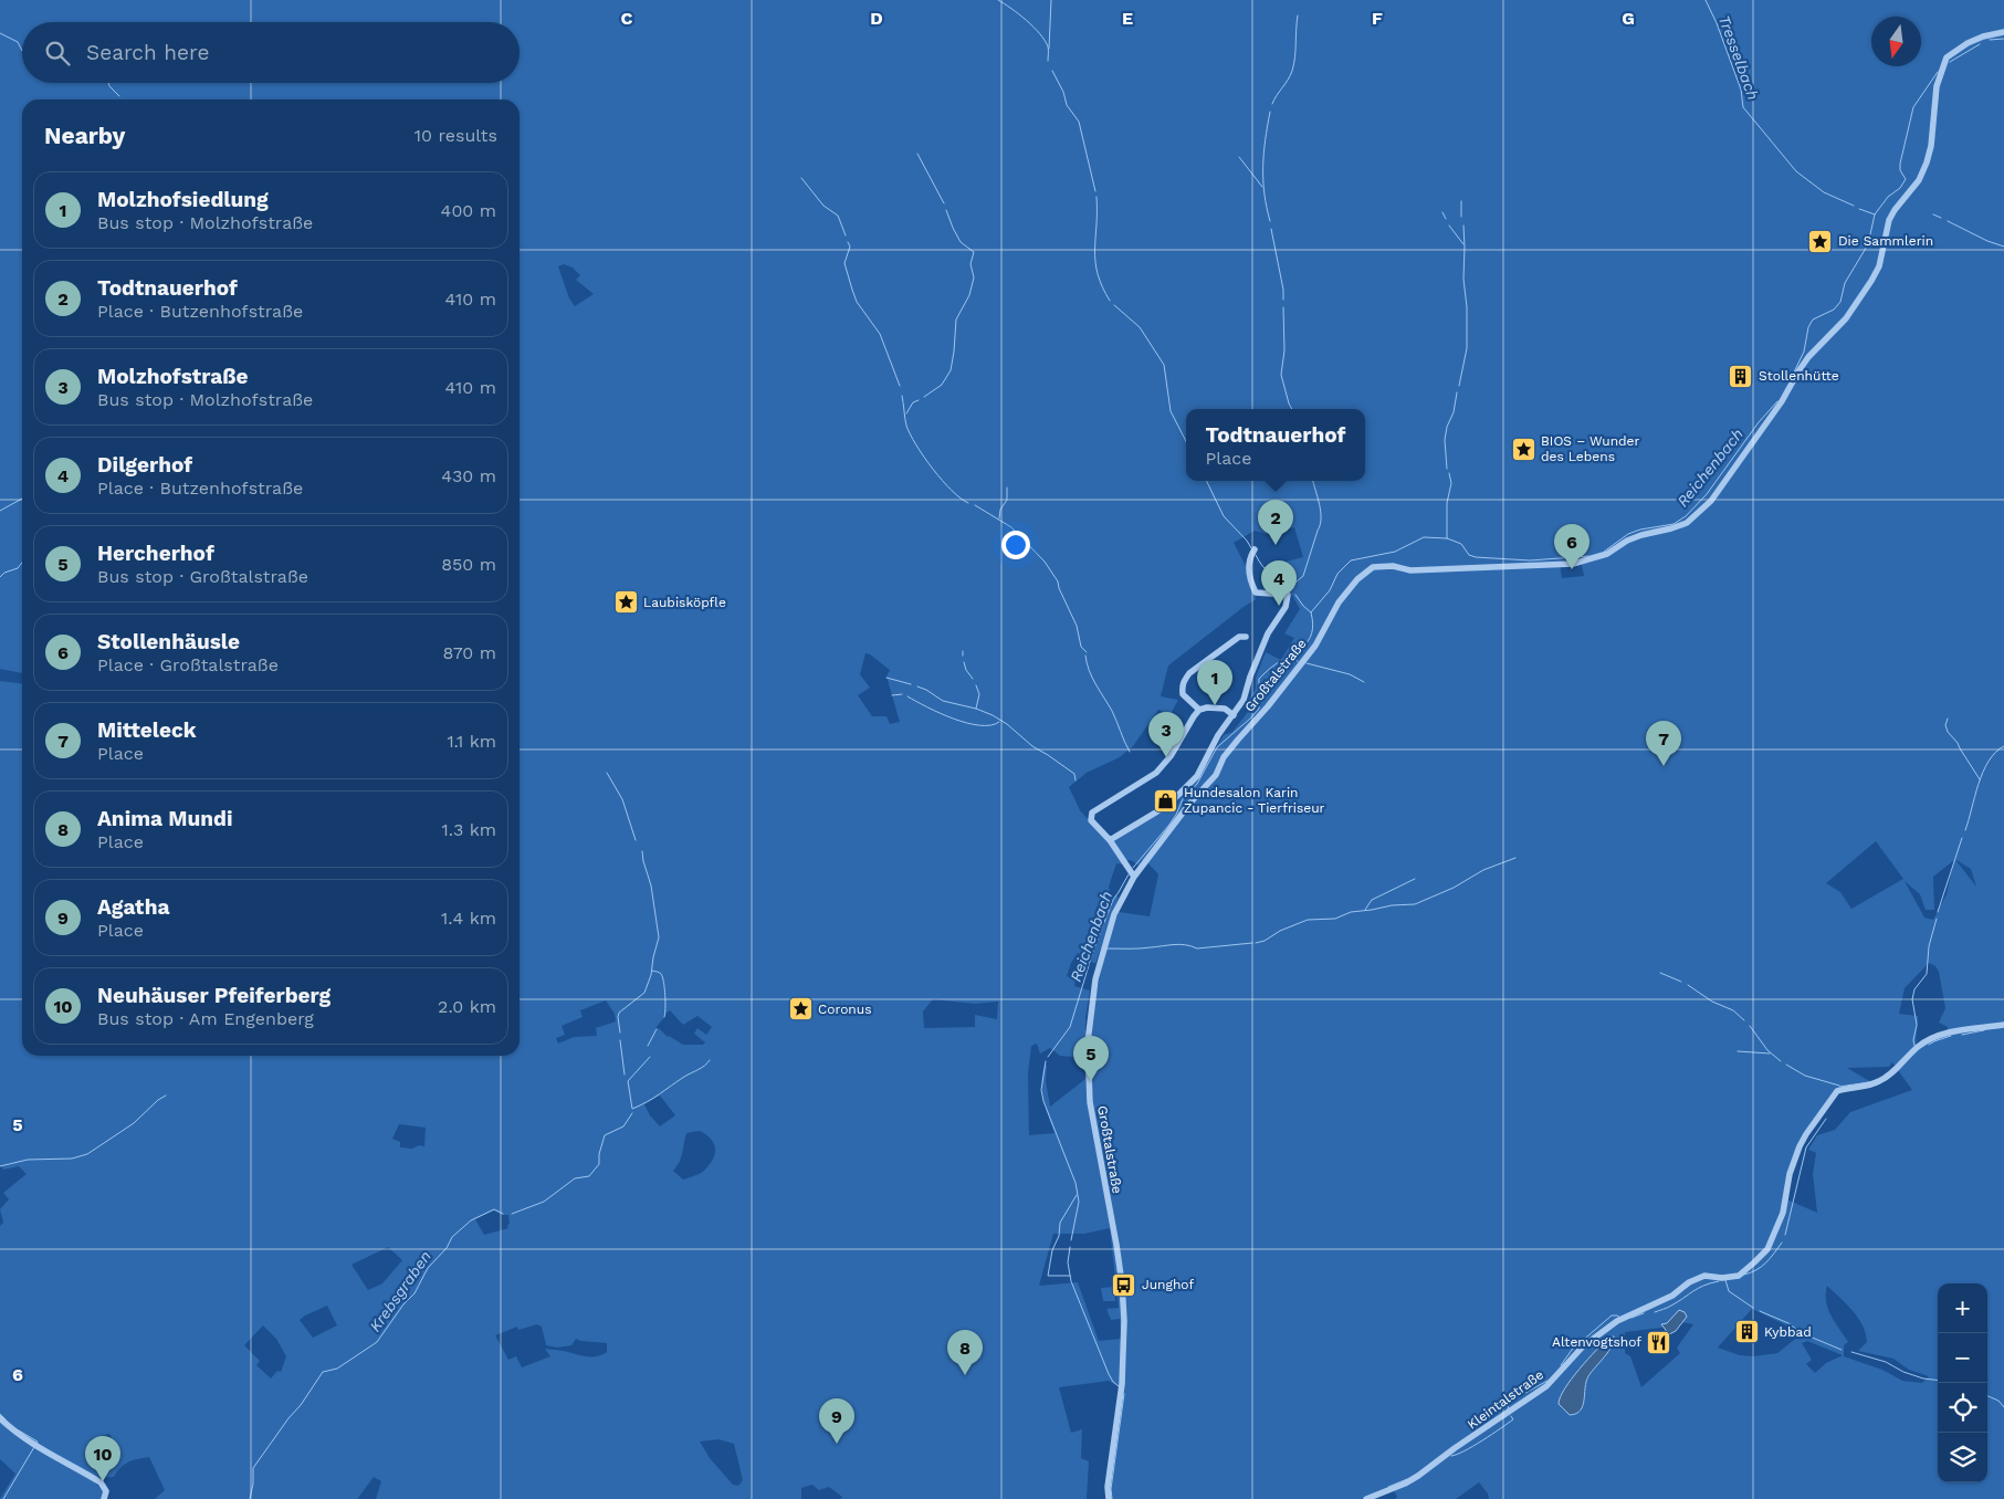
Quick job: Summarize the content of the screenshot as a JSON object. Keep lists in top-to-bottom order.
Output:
{
  "streets": {
    "street": ["Großtalstraße", "Kleintalstraße"]
  },
  "water": ["Tresselbach", "Reichenbach", "Krebsgraben"],
  "places": {
    "place": [
      "Die Sammlerin",
      "BIOS – Wunder des Lebens",
      "Laubisköpfle",
      "Coronus"
    ],
    "building": ["Stollenhütte", "Kybbad"],
    "shop": ["Hundesalon Karin Zupancic - Tierfriseur"],
    "bus stop": ["Junghof"],
    "restaurant": ["Altenvogtshof"]
  },
  "north": "bottom",
  "page": {
    "search": "Search here",
    "heading": ["Nearby", "10 results"],
    "list": [
      {
        "mark": "1",
        "name": "Molzhofsiedlung",
        "note": "Bus stop · Molzhofstraße",
        "value": "400 m"
      },
      {
        "mark": "2",
        "name": "Todtnauerhof",
        "note": "Place · Butzenhofstraße",
        "value": "410 m"
      },
      {
        "mark": "3",
        "name": "Molzhofstraße",
        "note": "Bus stop · Molzhofstraße",
        "value": "410 m"
      },
      {
        "mark": "4",
        "name": "Dilgerhof",
        "note": "Place · Butzenhofstraße",
        "value": "430 m"
      },
      {
        "mark": "5",
        "name": "Hercherhof",
        "note": "Bus stop · Großtalstraße",
        "value": "850 m"
      },
      {
        "mark": "6",
        "name": "Stollenhäusle",
        "note": "Place · Großtalstraße",
        "value": "870 m"
      },
      {
        "mark": "7",
        "name": "Mitteleck",
        "note": "Place",
        "value": "1.1 km"
      },
      {
        "mark": "8",
        "name": "Anima Mundi",
        "note": "Place",
        "value": "1.3 km"
      },
      {
        "mark": "9",
        "name": "Agatha",
        "note": "Place",
        "value": "1.4 km"
      },
      {
        "mark": "10",
        "name": "Neuhäuser Pfeiferberg",
        "note": "Bus stop · Am Engenberg",
        "value": "2.0 km"
      }
    ],
    "popup": ["Todtnauerhof", "Place"],
    "pins": [
      "2",
      "6",
      "4",
      "1",
      "3",
      "7",
      "5",
      "8",
      "9",
      "10"
    ],
    "map_buttons": ["+", "−"]
  },
  "grid": {
    "columns": [
      "C",
      "D",
      "E",
      "F",
      "G"
    ],
    "rows": ["5", "6"]
  }
}
